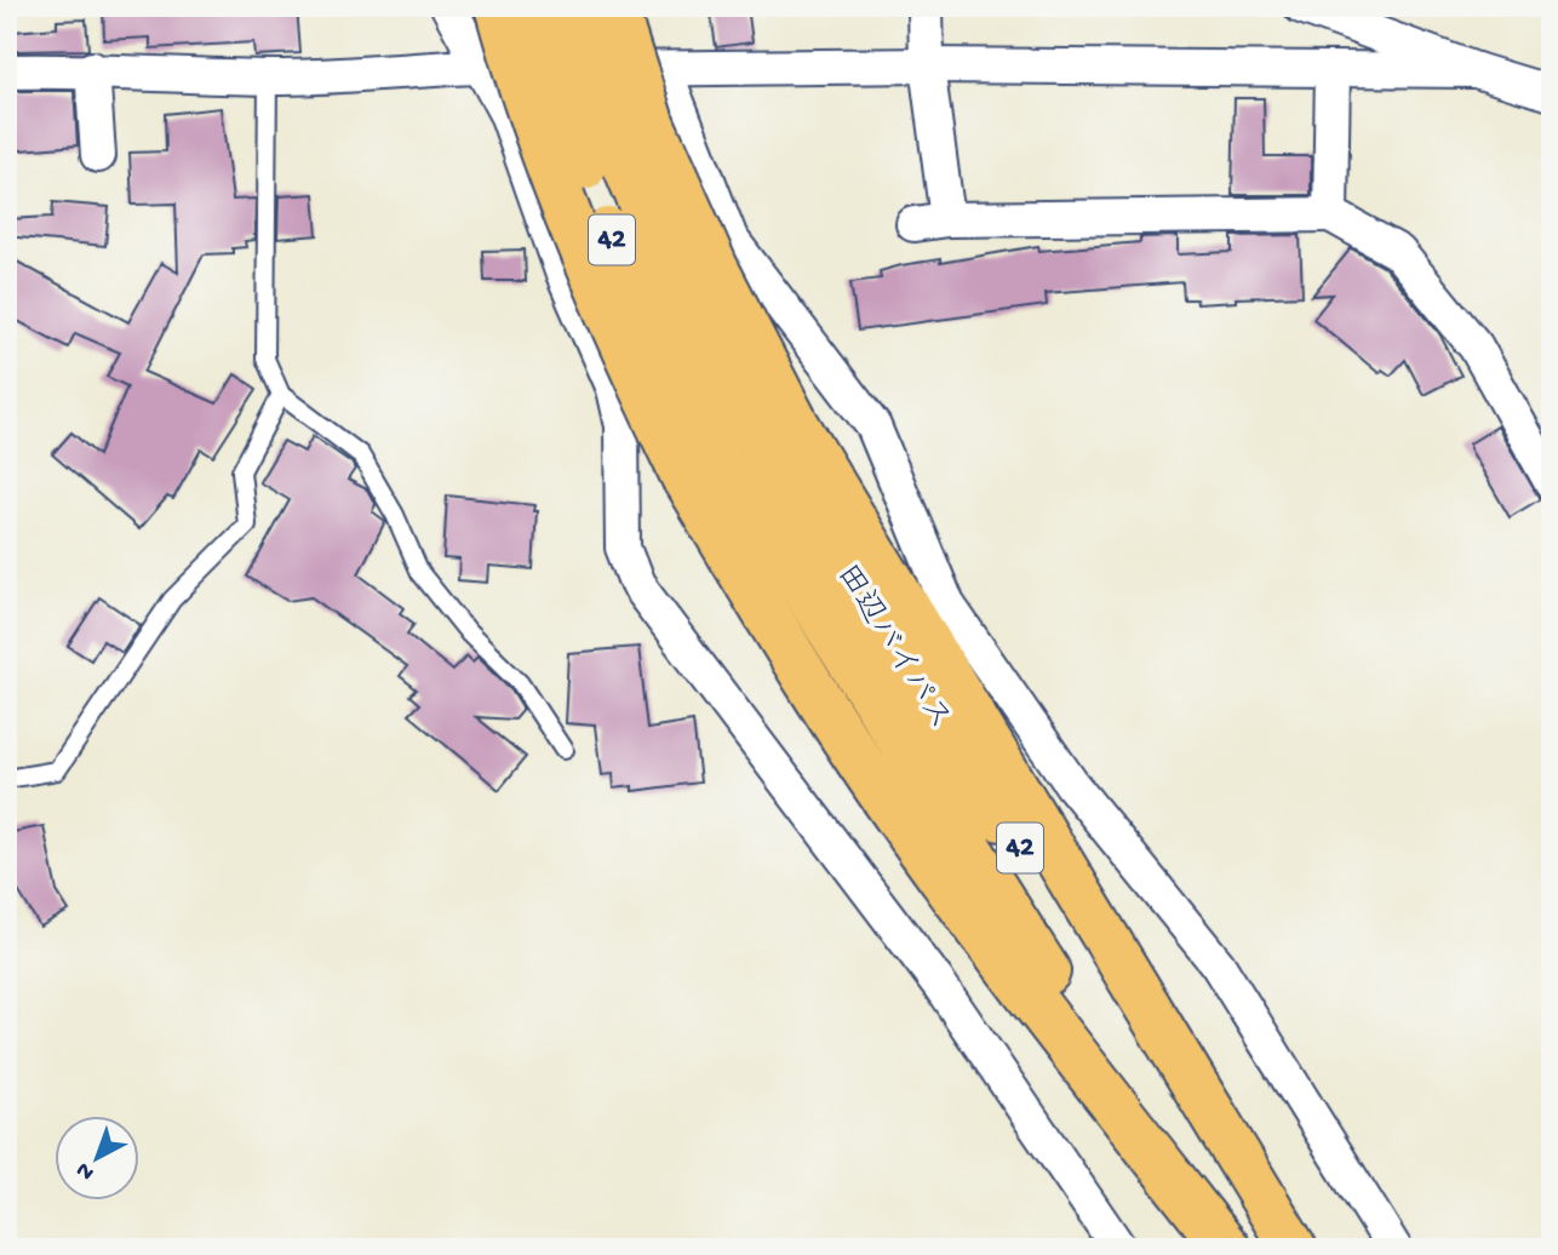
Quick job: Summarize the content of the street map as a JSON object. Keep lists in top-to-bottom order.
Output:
{
  "streets": {
    "highway": ["42", "田辺バイパス"]
  },
  "north": "bottom left"
}
